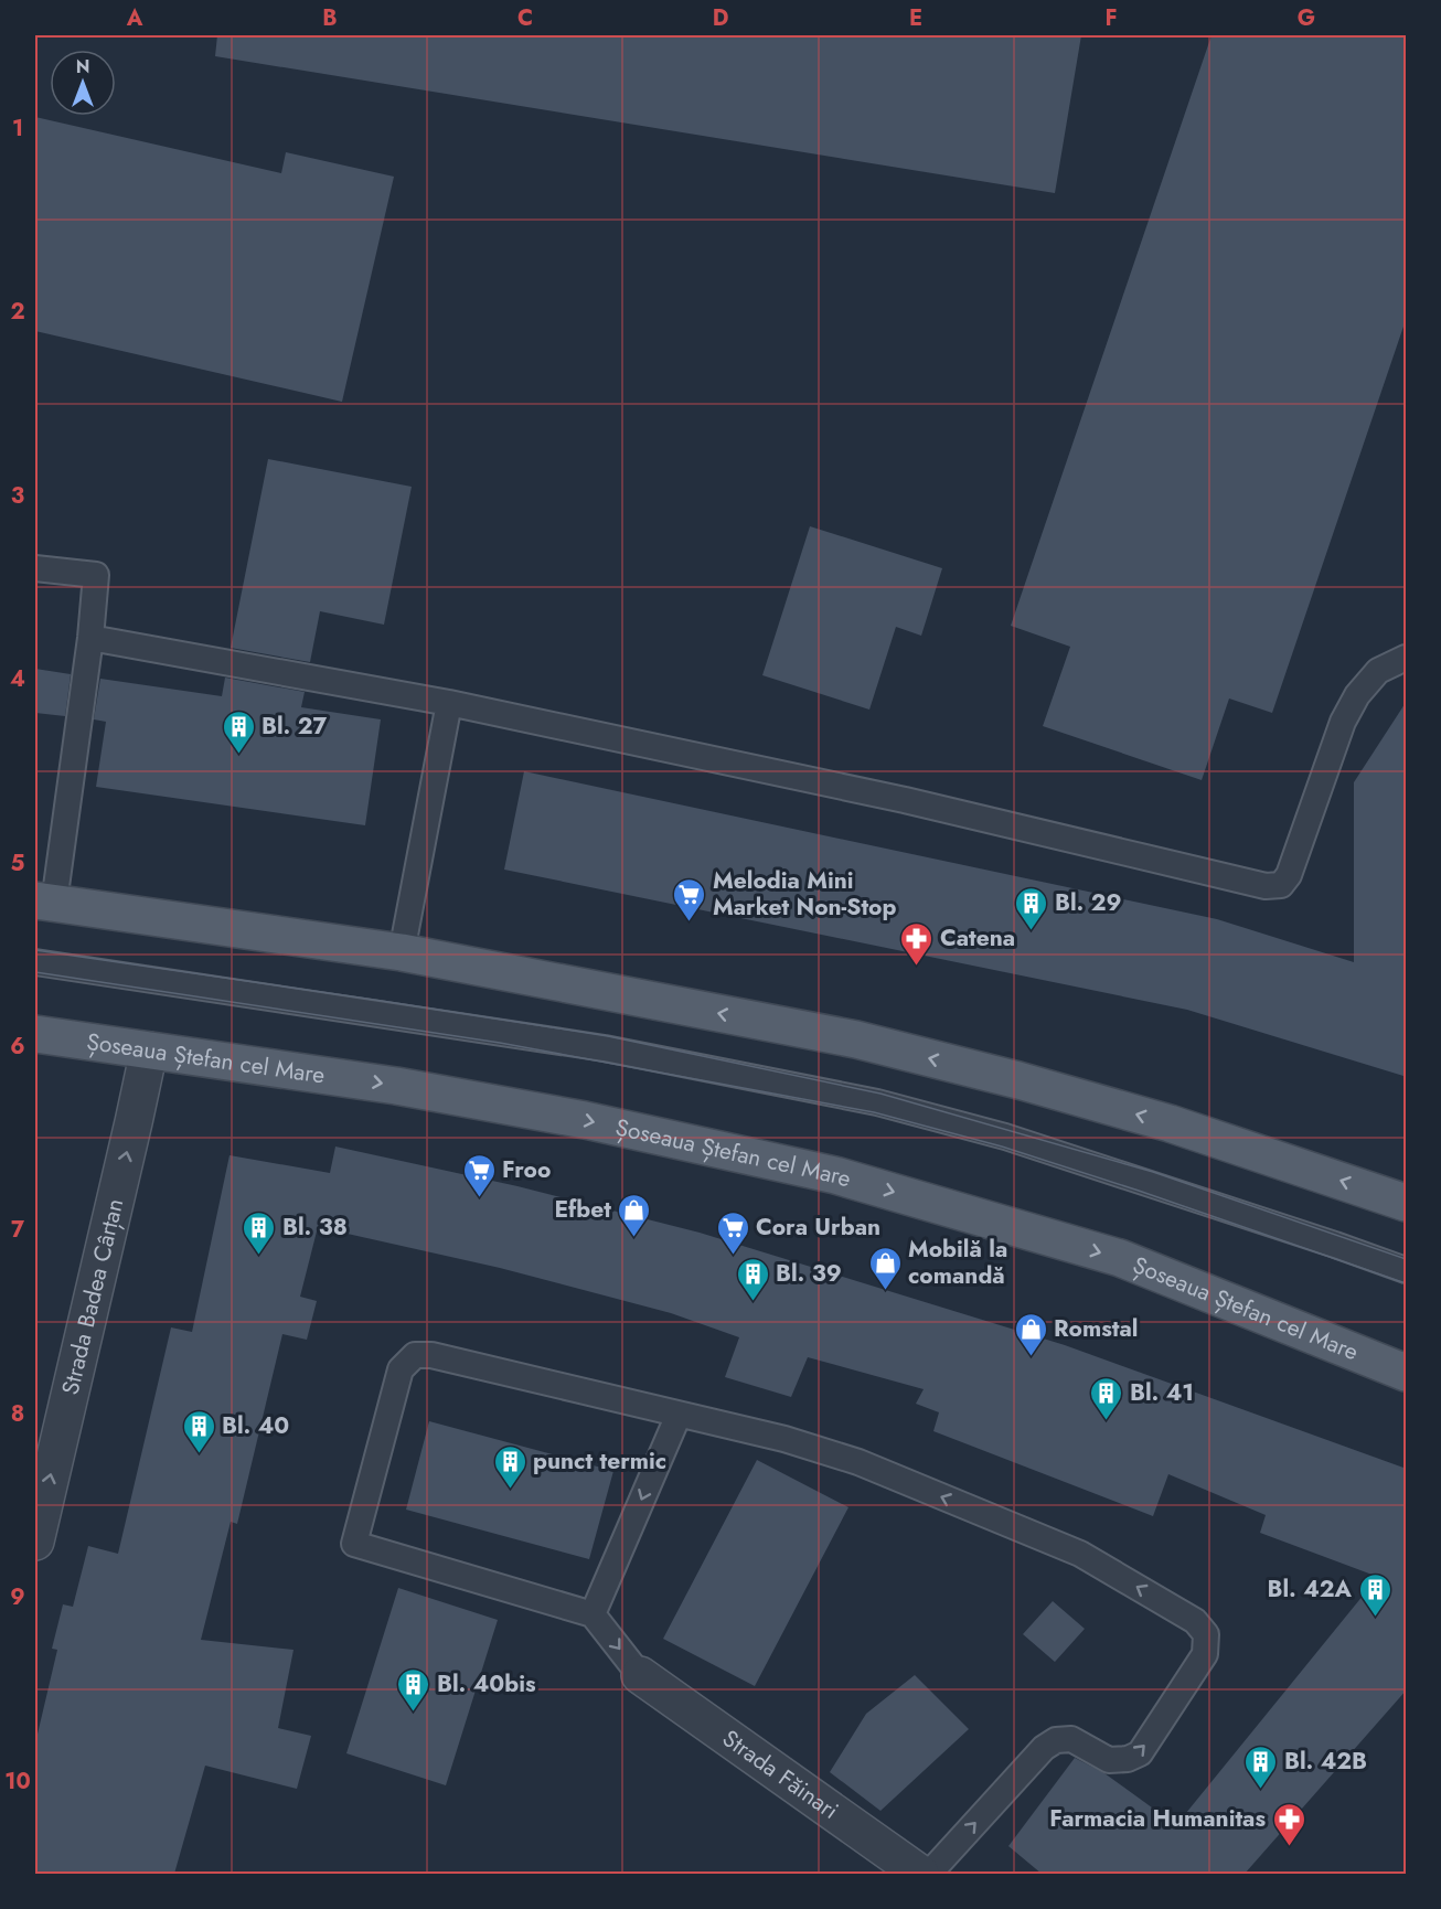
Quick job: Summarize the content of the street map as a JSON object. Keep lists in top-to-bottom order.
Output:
{
  "streets": {
    "main road": ["Șoseaua Ștefan cel Mare"],
    "street": ["Strada Badea Cârțan", "Strada Făinari"]
  },
  "crossings": [
    ["Șoseaua Ștefan cel Mare", "Strada Badea Cârțan"]
  ],
  "one_way": ["Strada Badea Cârțan"],
  "places": {
    "building": [
      "Bl. 27",
      "Bl. 29",
      "Bl. 38",
      "Bl. 39",
      "Bl. 41",
      "Bl. 40",
      "punct termic",
      "Bl. 42A",
      "Bl. 40bis",
      "Bl. 42B"
    ],
    "supermarket": ["Melodia Mini Market Non-Stop", "Froo", "Cora Urban"],
    "pharmacy": ["Catena", "Farmacia Humanitas"],
    "shop": ["Efbet", "Mobilă la comandă", "Romstal"]
  },
  "north": "top",
  "grid": {
    "columns": [
      "A",
      "B",
      "C",
      "D",
      "E",
      "F",
      "G"
    ],
    "rows": [
      "1",
      "2",
      "3",
      "4",
      "5",
      "6",
      "7",
      "8",
      "9",
      "10"
    ]
  }
}
